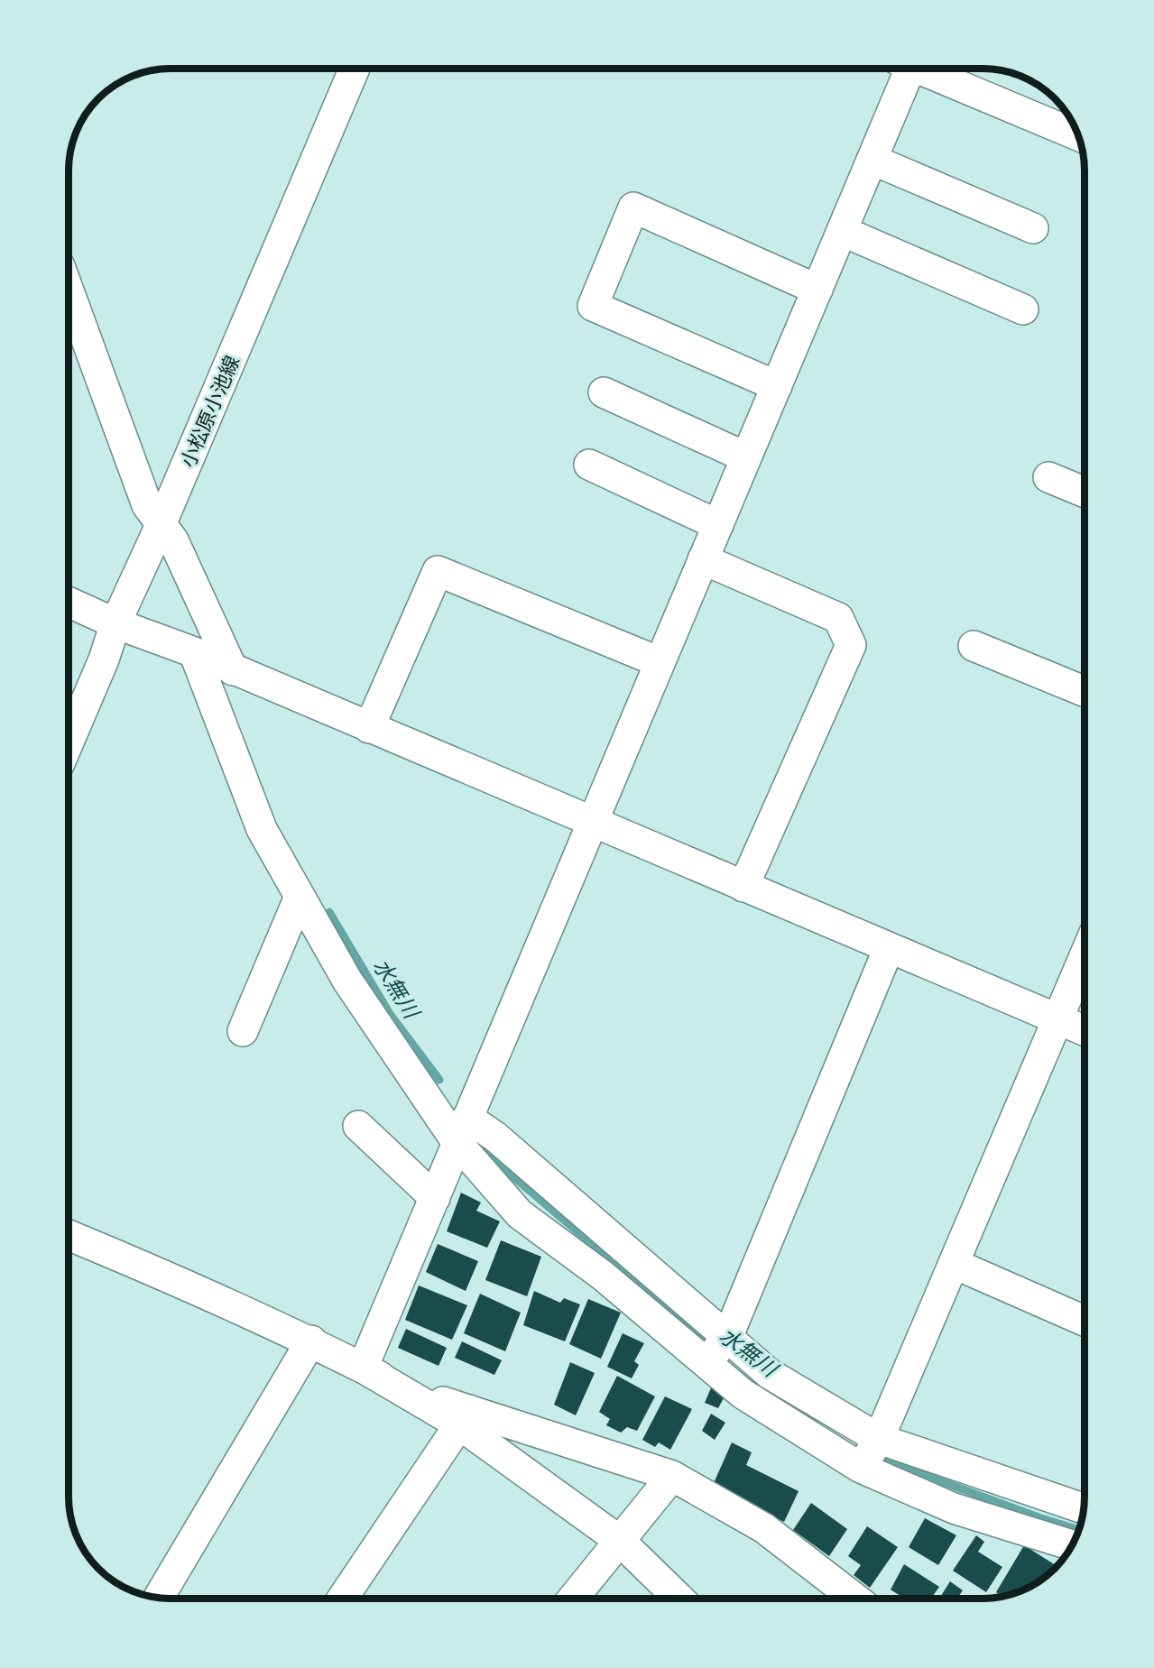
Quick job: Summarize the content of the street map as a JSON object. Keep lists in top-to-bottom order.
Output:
{
  "streets": {
    "street": ["小松原小池線"]
  },
  "water": ["水無川"]
}
